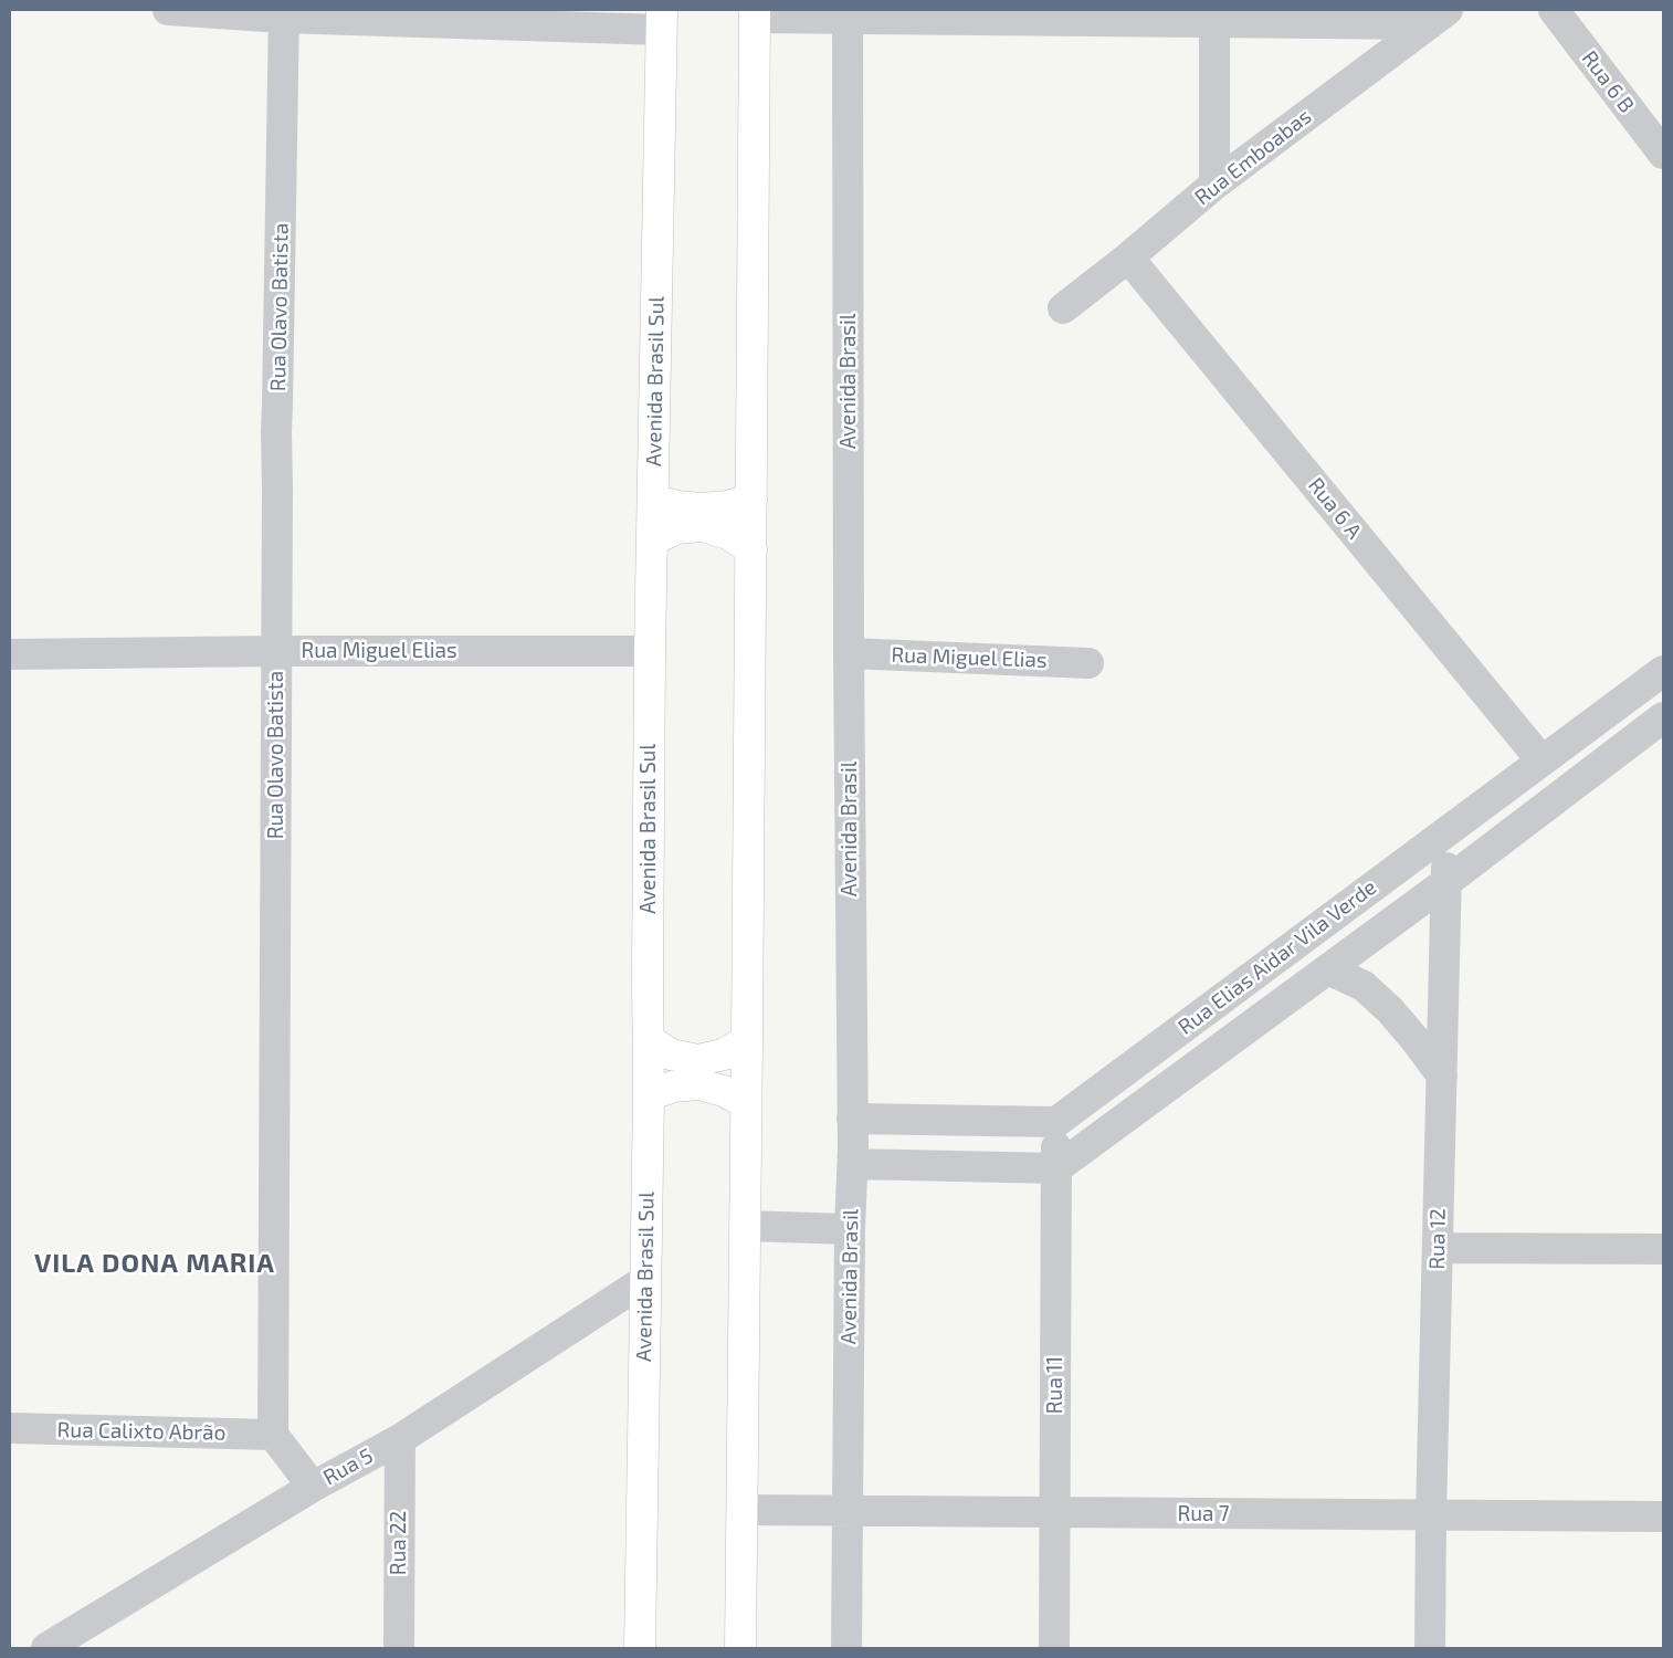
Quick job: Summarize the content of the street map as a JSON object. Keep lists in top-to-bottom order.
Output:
{
  "streets": {
    "main road": ["Avenida Brasil Sul"],
    "street": [
      "Rua 6 B",
      "Rua Emboabas",
      "Rua Olavo Batista",
      "Avenida Brasil",
      "Rua 6 A",
      "Rua Miguel Elias",
      "Rua Elias Aidar Vila Verde",
      "Rua 12",
      "Rua 11",
      "Rua Calixto Abrão",
      "Rua 5",
      "Rua 7",
      "Rua 22"
    ]
  },
  "crossings": [
    ["Rua Emboabas", "Rua 6 A"],
    ["Rua Olavo Batista", "Rua Miguel Elias"],
    ["Rua Olavo Batista", "Rua Calixto Abrão"],
    ["Avenida Brasil Sul", "Rua Miguel Elias"],
    ["Avenida Brasil Sul", "Rua 5"],
    ["Avenida Brasil", "Rua Miguel Elias"],
    ["Avenida Brasil", "Rua 7"],
    ["Rua 6 A", "Rua Elias Aidar Vila Verde"],
    ["Rua Elias Aidar Vila Verde", "Rua 12"],
    ["Rua Elias Aidar Vila Verde", "Rua 11"],
    ["Rua 12", "Rua 7"],
    ["Rua 11", "Rua 7"],
    ["Rua 5", "Rua 22"]
  ],
  "districts": ["VILA DONA MARIA"]
}
